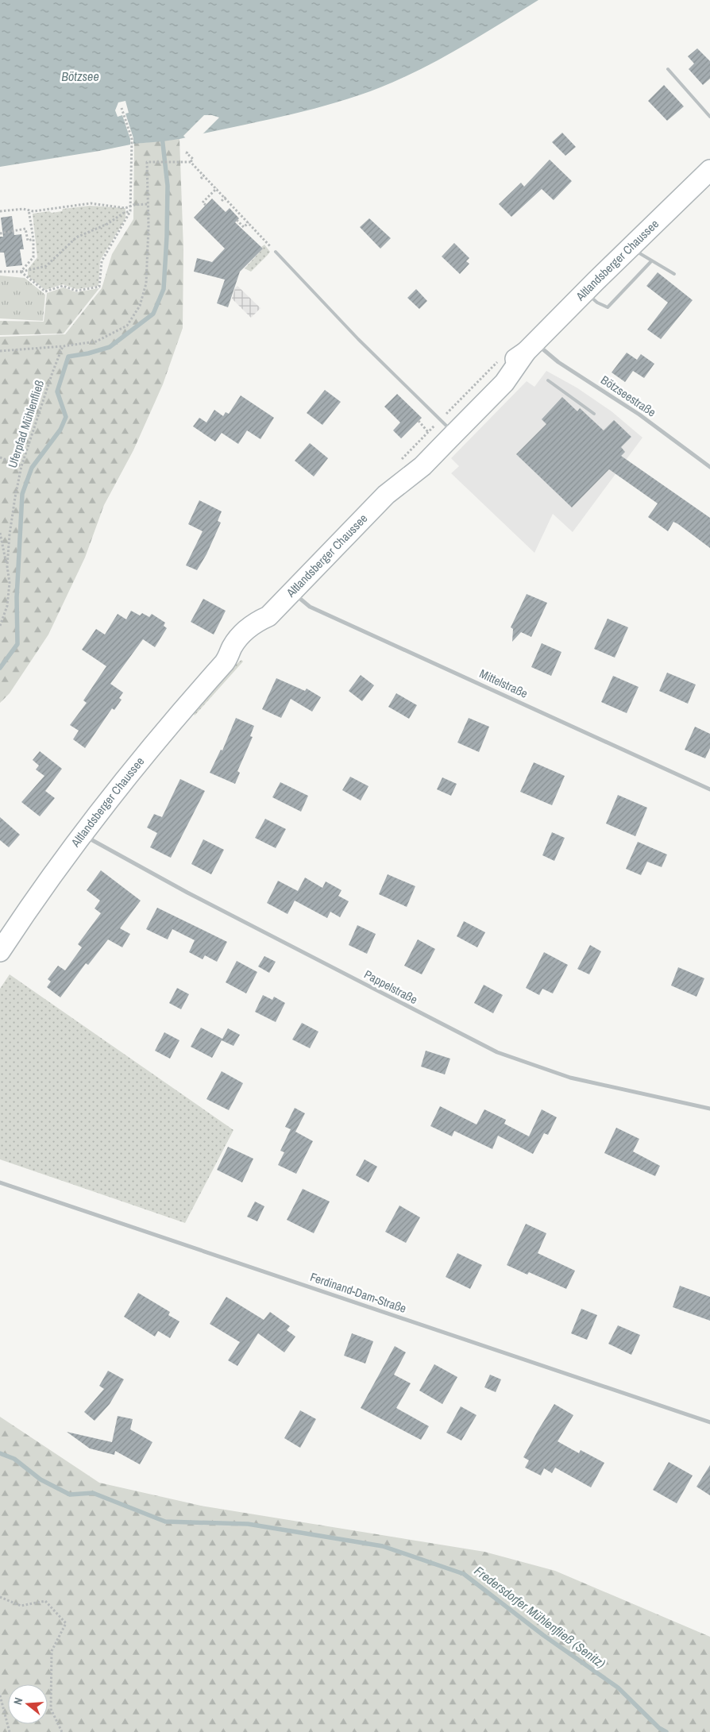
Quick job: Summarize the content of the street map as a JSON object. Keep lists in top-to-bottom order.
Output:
{
  "streets": {
    "main road": ["Altlandsberger Chaussee"],
    "street": [
      "Bötzseestraße",
      "Mittelstraße",
      "Pappelstraße",
      "Ferdinand-Dam-Straße"
    ],
    "path": ["Uferpfad Mühlenfließ"]
  },
  "crossings": [
    ["Altlandsberger Chaussee", "Bötzseestraße"],
    ["Altlandsberger Chaussee", "Mittelstraße"],
    ["Altlandsberger Chaussee", "Pappelstraße"]
  ],
  "water": ["Bötzsee", "Fredersdorfer Mühlenfließ (Senitz)"],
  "north": "left"
}
